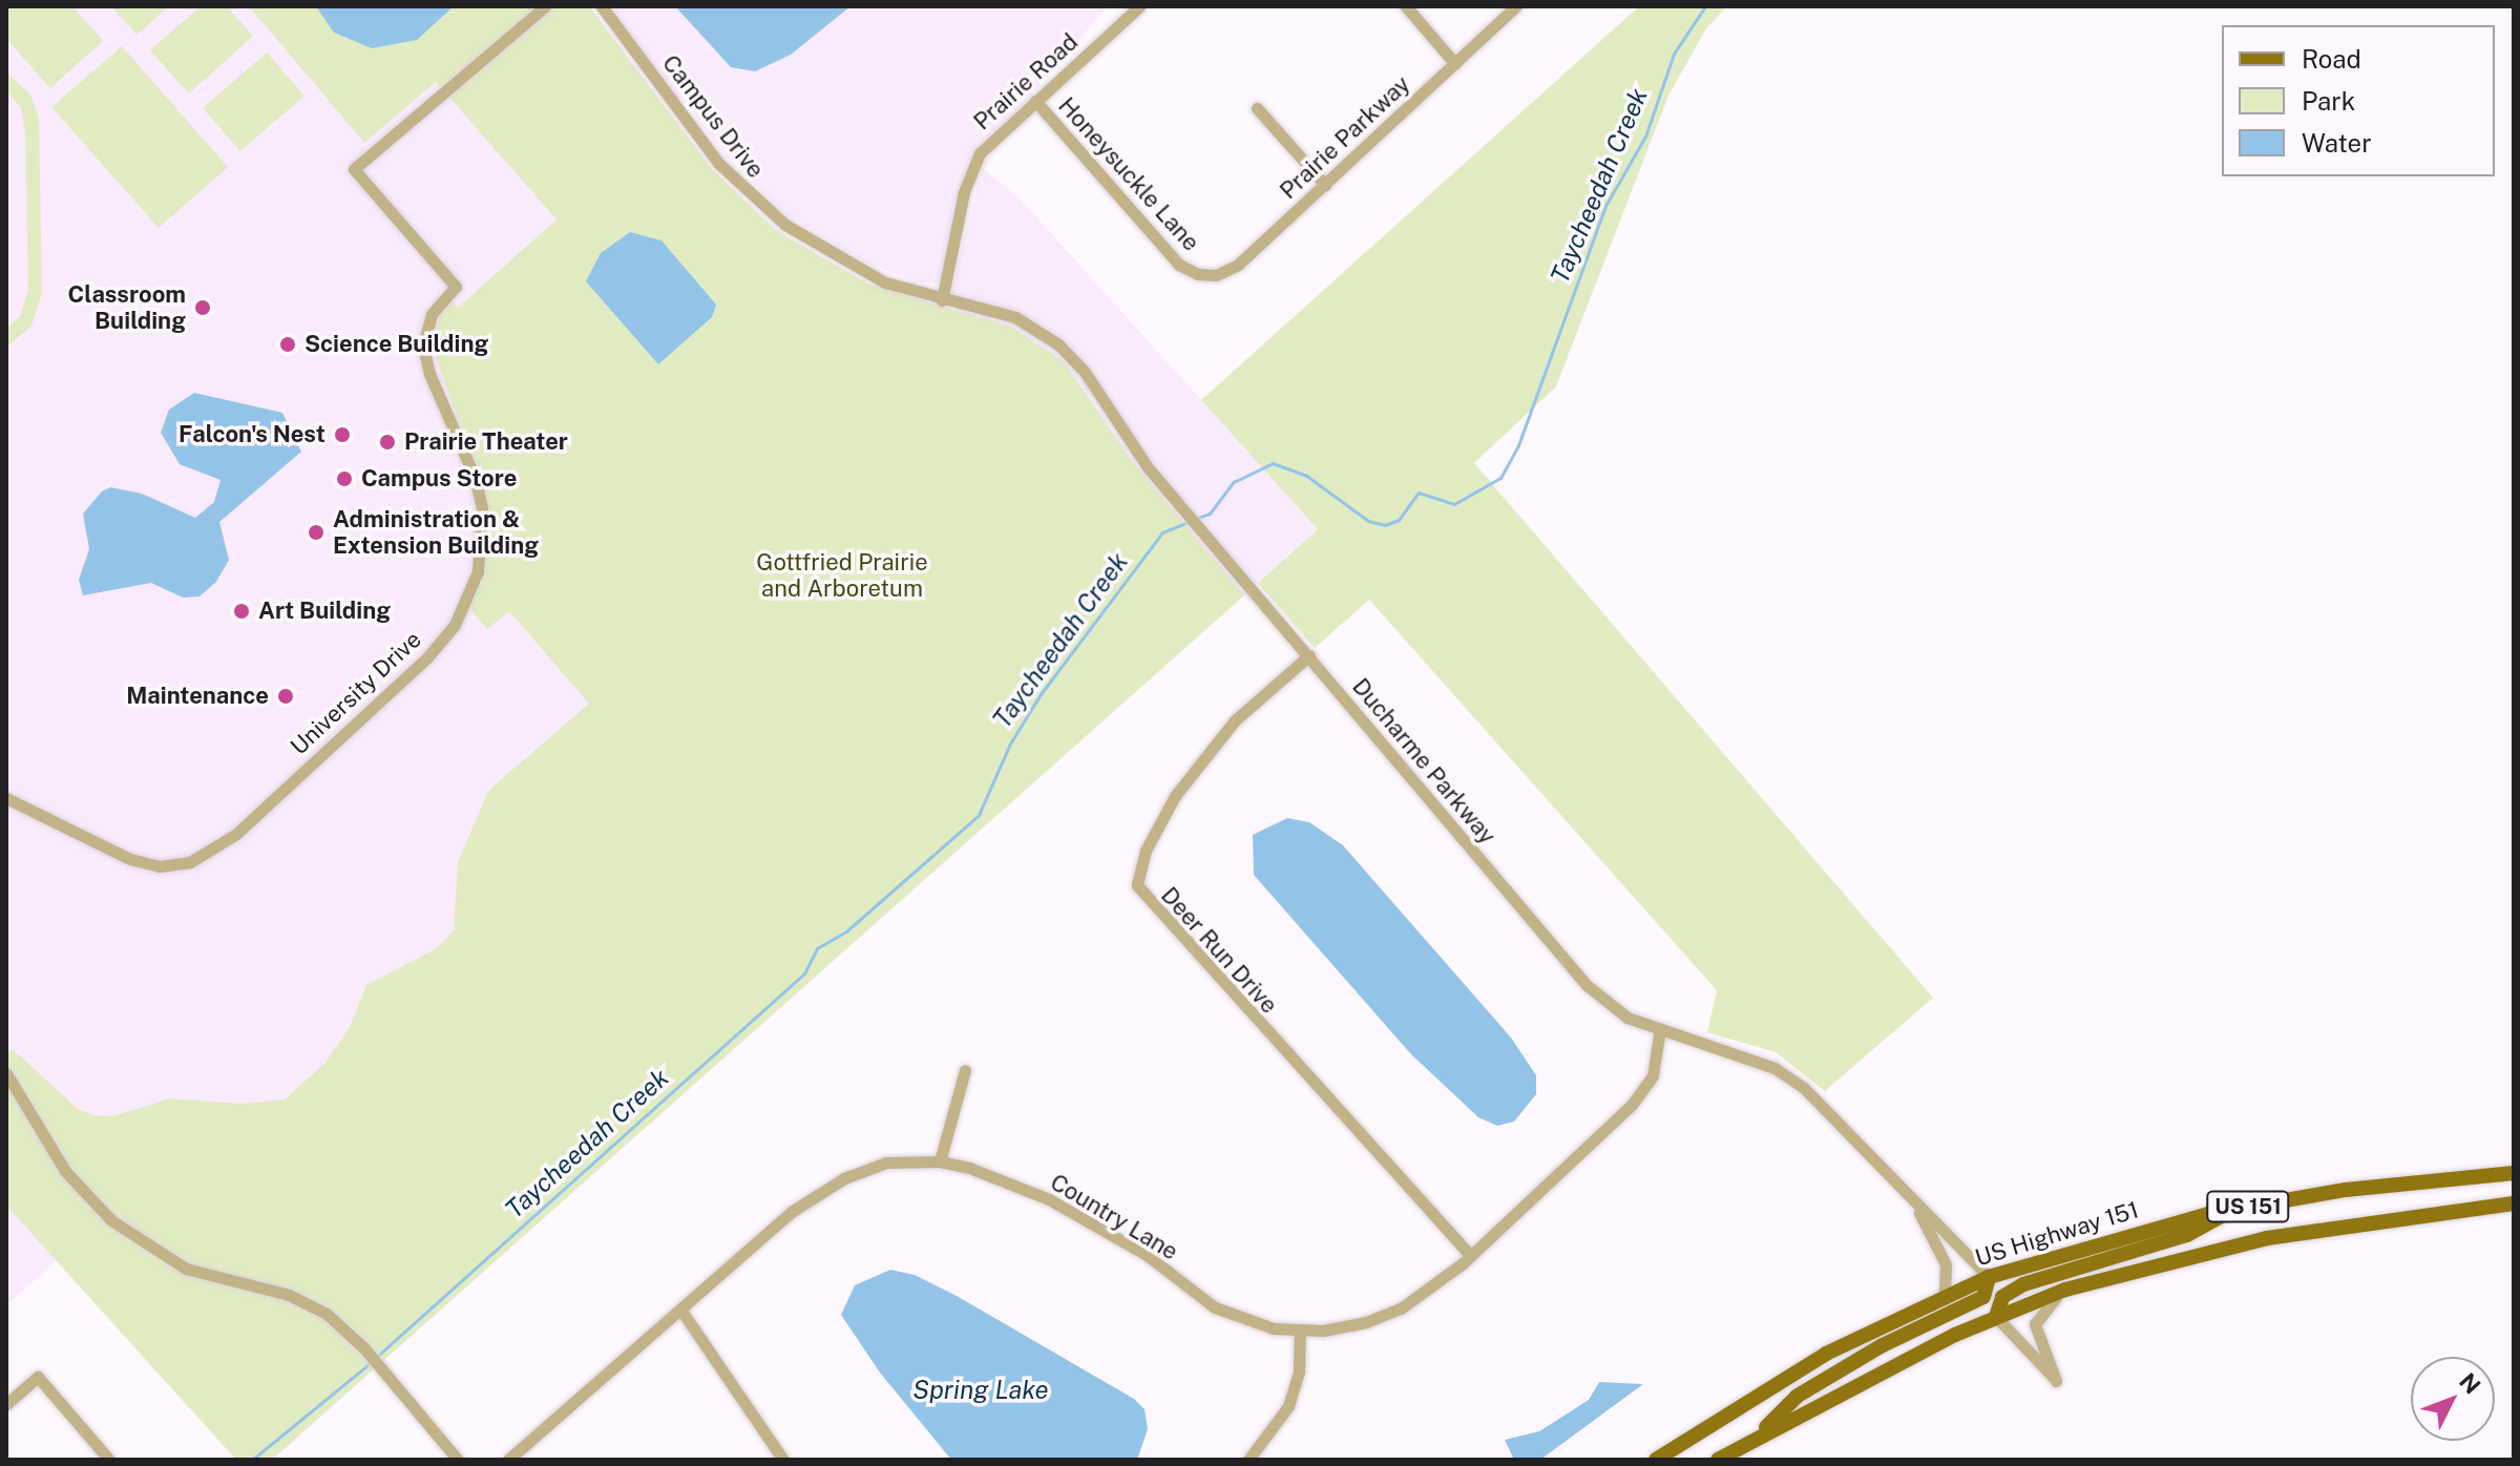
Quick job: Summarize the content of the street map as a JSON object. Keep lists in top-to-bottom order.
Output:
{
  "streets": {
    "main road": ["US 151", "US Highway 151"],
    "street": [
      "Prairie Road",
      "Campus Drive",
      "Prairie Parkway",
      "Honeysuckle Lane",
      "University Drive",
      "Ducharme Parkway",
      "Deer Run Drive",
      "Country Lane"
    ]
  },
  "crossings": [
    ["Prairie Road", "Campus Drive"],
    ["Prairie Road", "Honeysuckle Lane"],
    ["Prairie Road", "Ducharme Parkway"],
    ["Campus Drive", "Ducharme Parkway"],
    ["Prairie Parkway", "Honeysuckle Lane"],
    ["Ducharme Parkway", "Deer Run Drive"],
    ["Ducharme Parkway", "Country Lane"],
    ["Ducharme Parkway", "US Highway 151"],
    ["Deer Run Drive", "Country Lane"]
  ],
  "water": ["Taycheedah Creek", "Spring Lake"],
  "parks": ["Gottfried Prairie and Arboretum"],
  "places": [
    "Classroom Building",
    "Science Building",
    "Falcon's Nest",
    "Prairie Theater",
    "Campus Store",
    "Administration & Extension Building",
    "Art Building",
    "Maintenance"
  ],
  "legend": ["Road", "Park", "Water"],
  "north": "top right"
}
